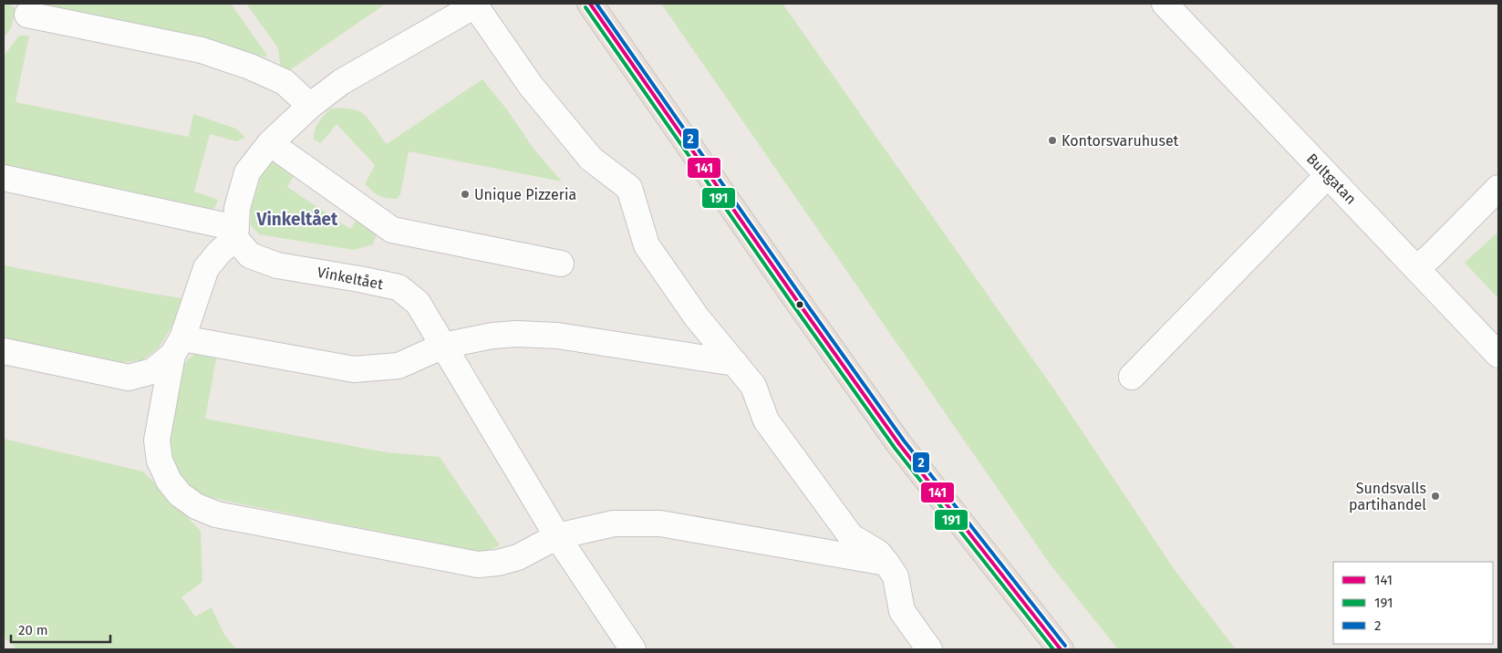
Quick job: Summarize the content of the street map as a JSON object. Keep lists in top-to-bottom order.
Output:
{
  "streets": {
    "street": ["Bultgatan", "Vinkeltået"]
  },
  "districts": ["Vinkeltået"],
  "places": ["Kontorsvaruhuset", "Unique Pizzeria", "Sundsvalls partihandel"],
  "lines": ["transit line 141", "transit line 2", "transit line 191"],
  "legend": ["141", "191", "2"],
  "scale_bar": "20 m"
}
